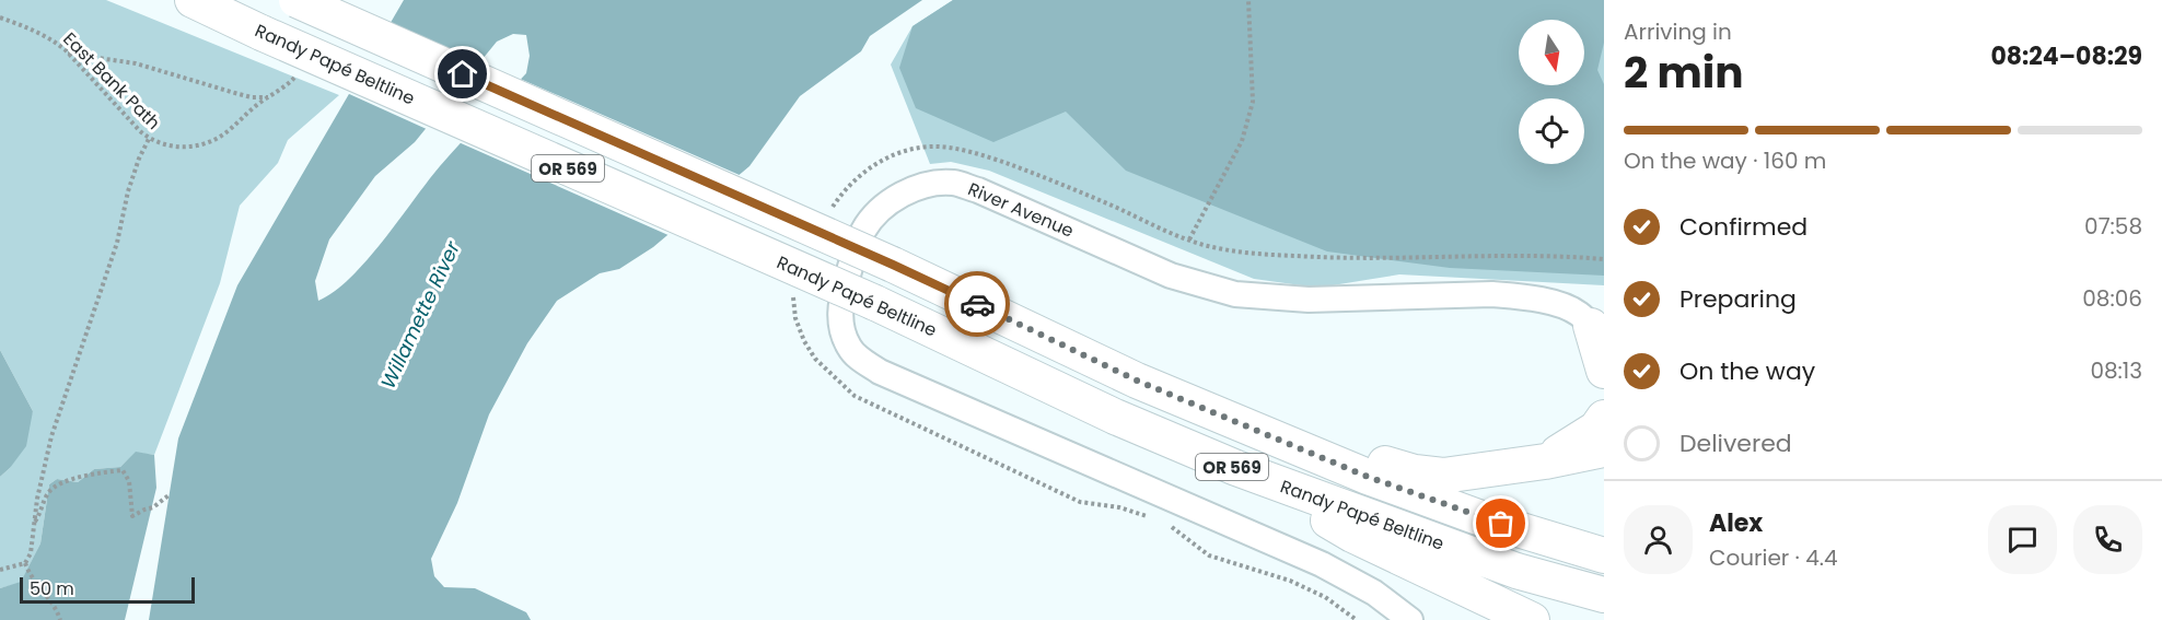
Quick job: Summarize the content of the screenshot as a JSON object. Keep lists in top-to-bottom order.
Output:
{
  "streets": {
    "highway": ["Randy Papé Beltline", "OR 569"],
    "street": ["River Avenue"],
    "path": ["East Bank Path"]
  },
  "water": ["Willamette River"],
  "scale_bar": "50 m",
  "north": "bottom",
  "page": {
    "heading": ["2 min", "Arriving in", "08:24–08:29"],
    "panel": ["Alex", "Courier · 4.4"],
    "bar": "On the way · 160 m",
    "list": [
      ["Confirmed", "07:58"],
      ["Preparing", "08:06"],
      ["On the way", "08:13"],
      "Delivered"
    ],
    "scale": "50 m"
  }
}
